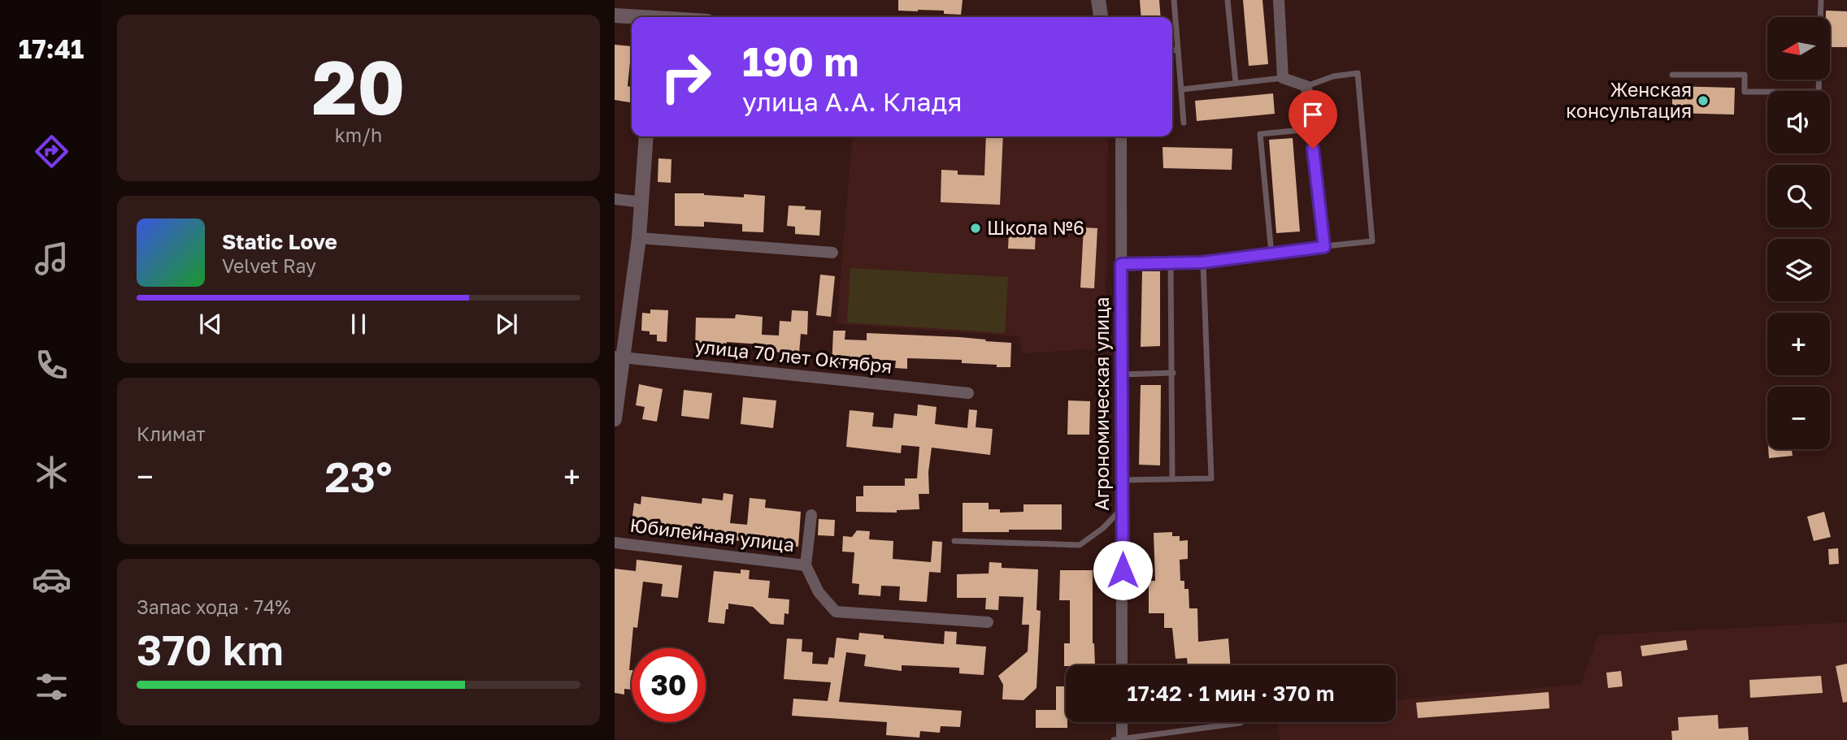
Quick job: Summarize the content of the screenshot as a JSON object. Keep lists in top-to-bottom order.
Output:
{
  "streets": {
    "street": ["улица 70 лет Октября", "Агрономическая улица", "Юбилейная улица"]
  },
  "places": ["Женская консультация", "Школа №6"],
  "north": "left",
  "page": {
    "tabs": "17:41",
    "tile": [
      ["20", "km/h"],
      "Климат",
      ["Запас хода · 74%", "370 km"]
    ],
    "map_buttons": ["+", "−"],
    "turn": ["190 m", "улица А.А. Кладя"],
    "song": ["Static Love", "Velvet Ray"],
    "heat": ["−", "23°", "+"],
    "limit": "30",
    "trip": "17:42 · 1 мин · 370 m"
  }
}
